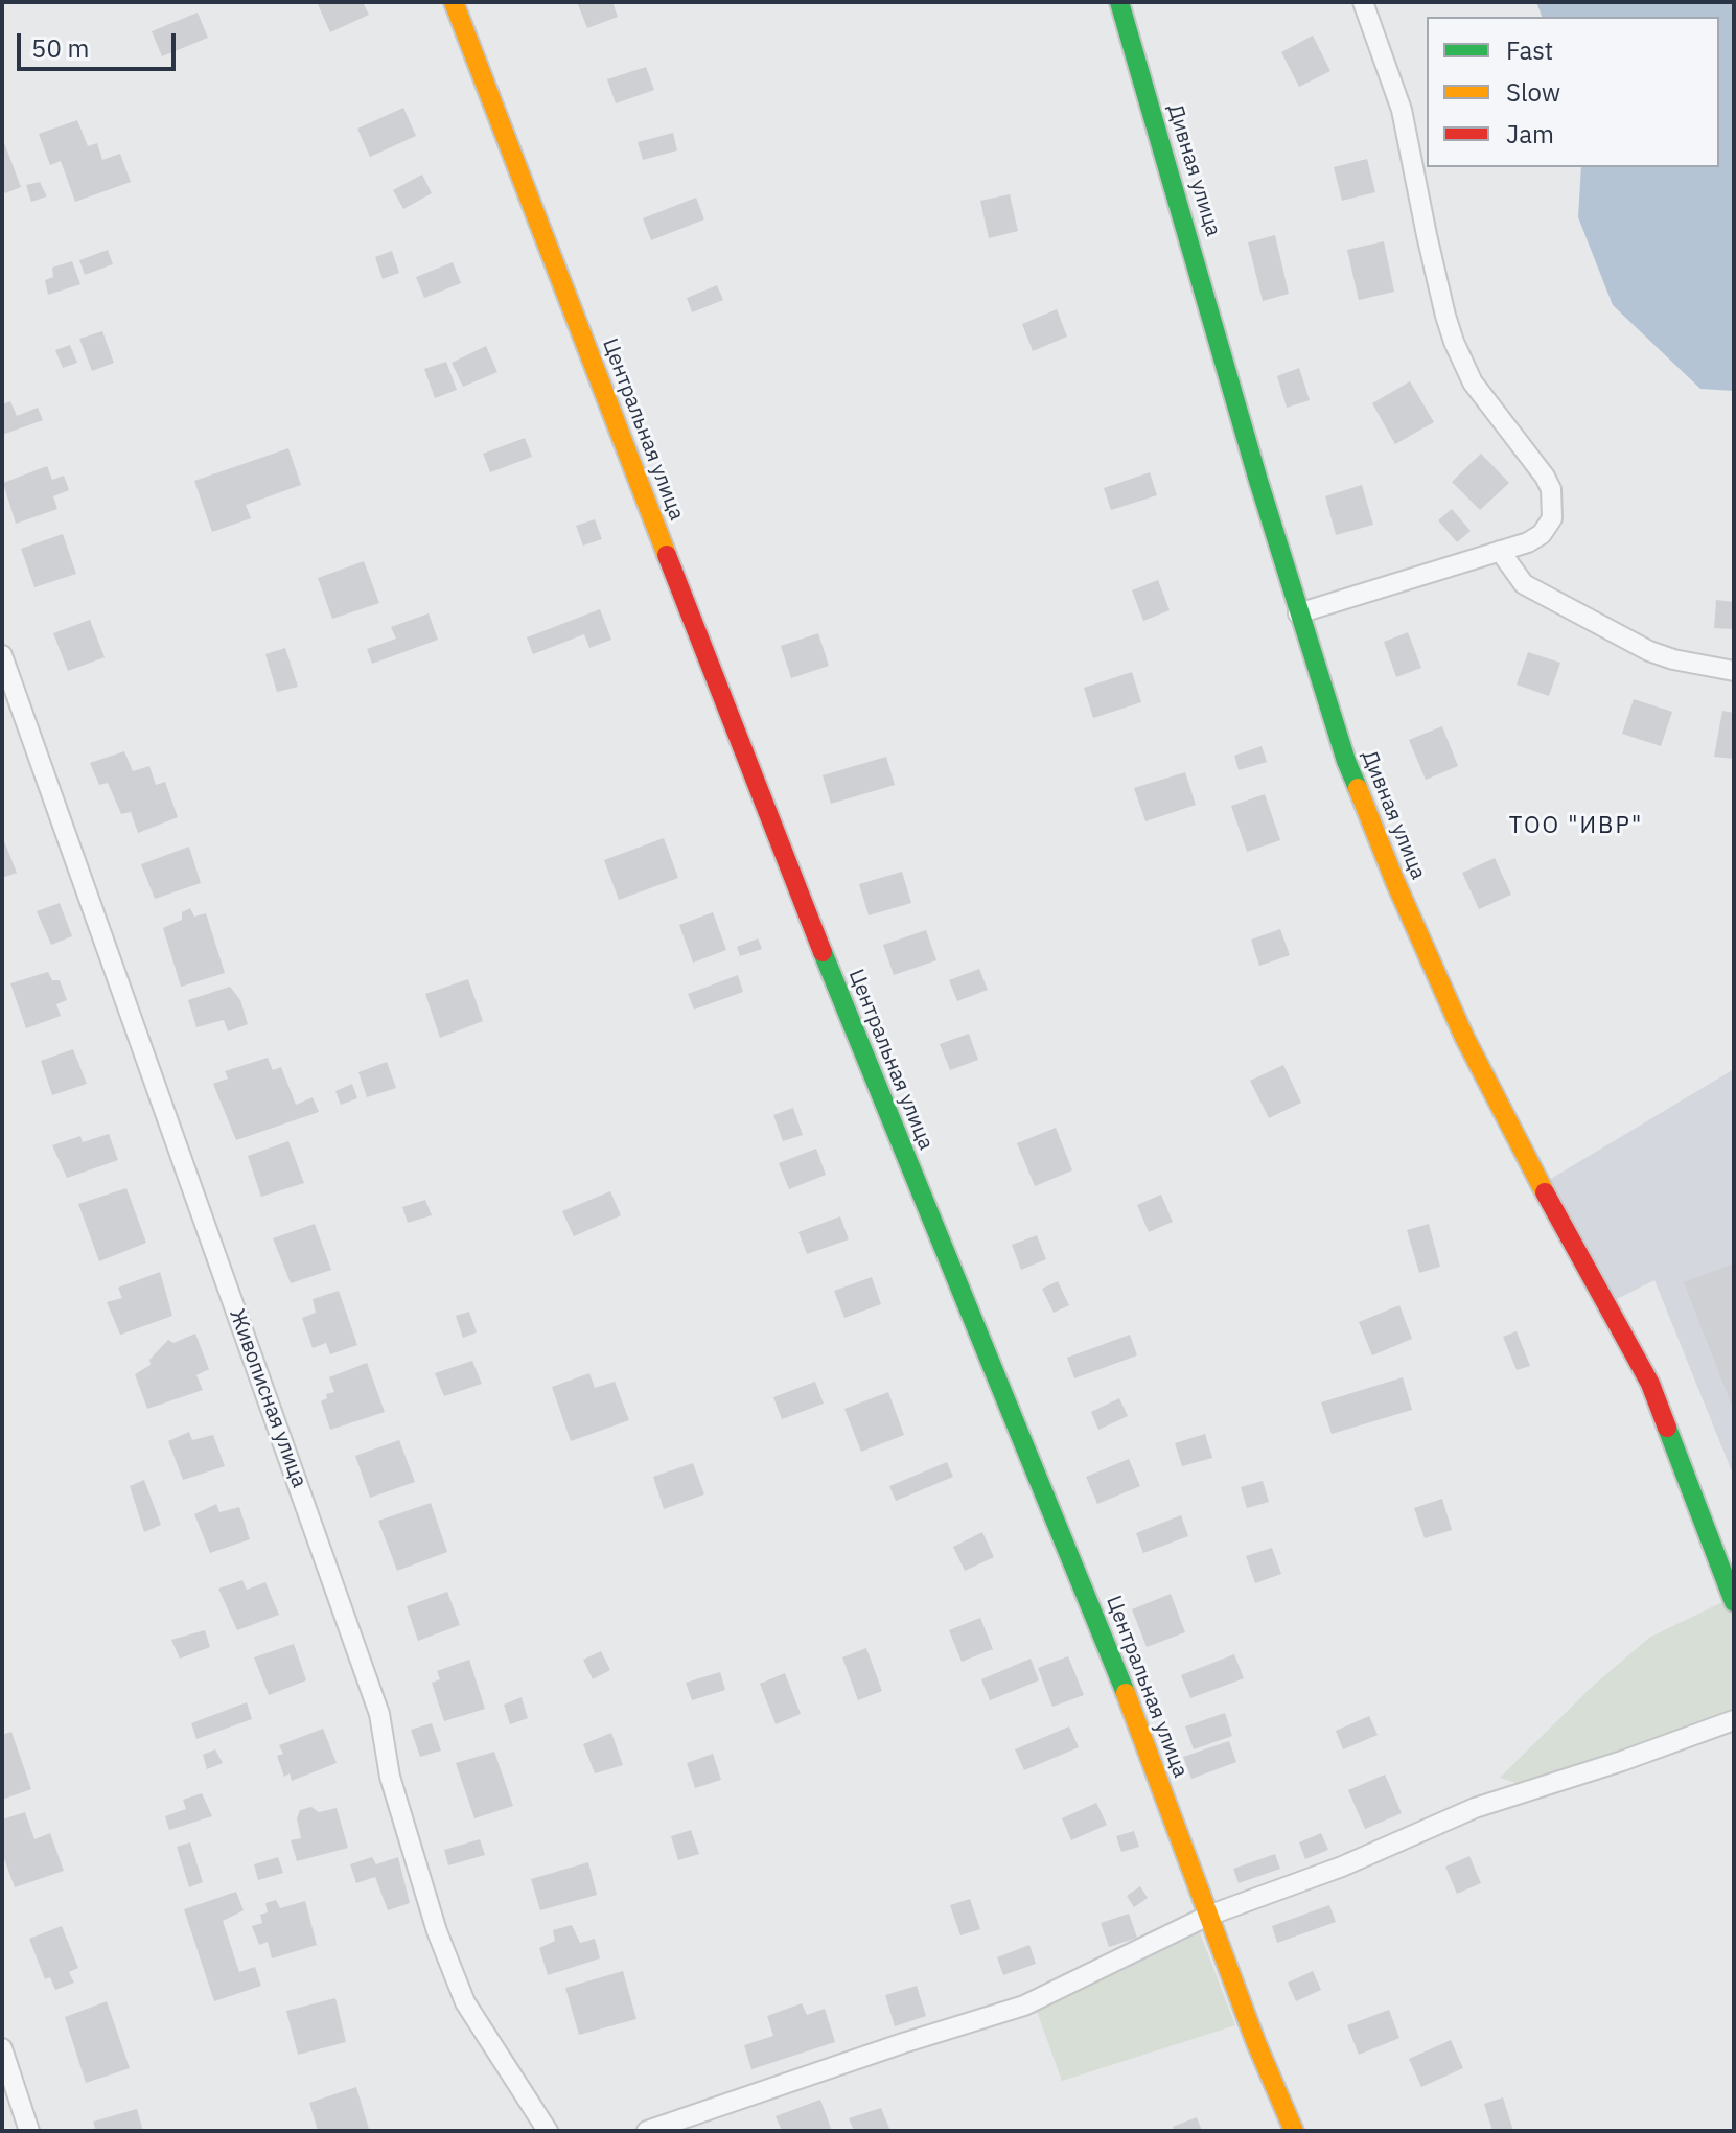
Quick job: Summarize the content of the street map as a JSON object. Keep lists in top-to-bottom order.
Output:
{
  "streets": {
    "street": ["Дивная улица", "Центральная улица", "Живописная улица"]
  },
  "districts": ["ТОО \"ИВР\""],
  "legend": ["Fast", "Slow", "Jam"],
  "scale_bar": "50 m"
}
